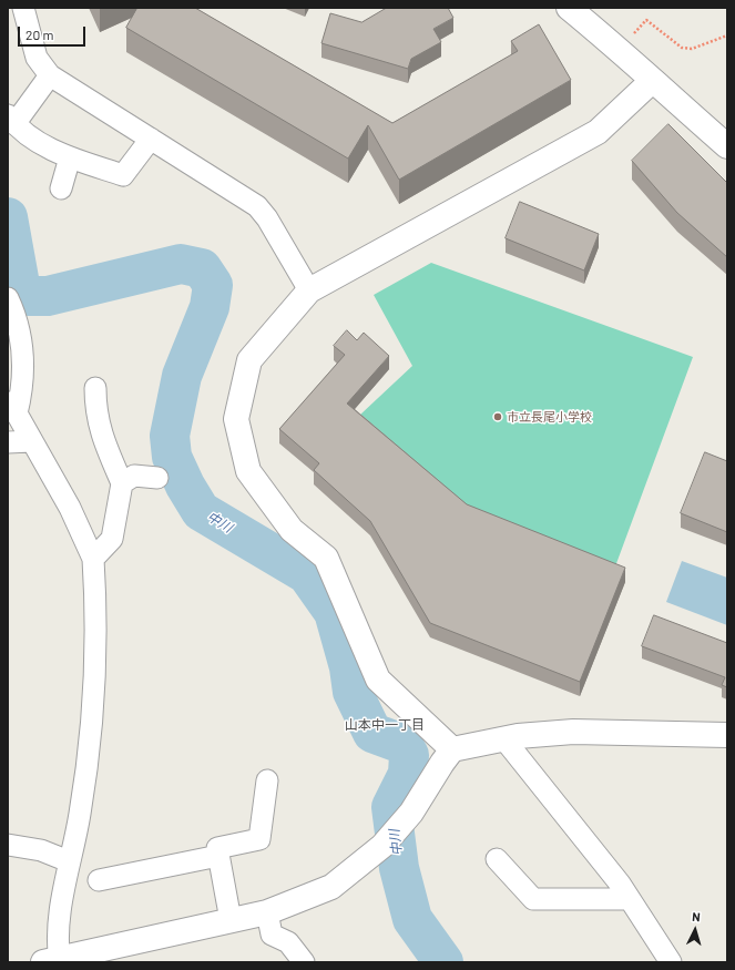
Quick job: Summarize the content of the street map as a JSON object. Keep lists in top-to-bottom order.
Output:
{
  "districts": ["山本中一丁目"],
  "water": ["中川"],
  "places": ["市立長尾小学校"],
  "scale_bar": "20 m",
  "north": "top"
}
